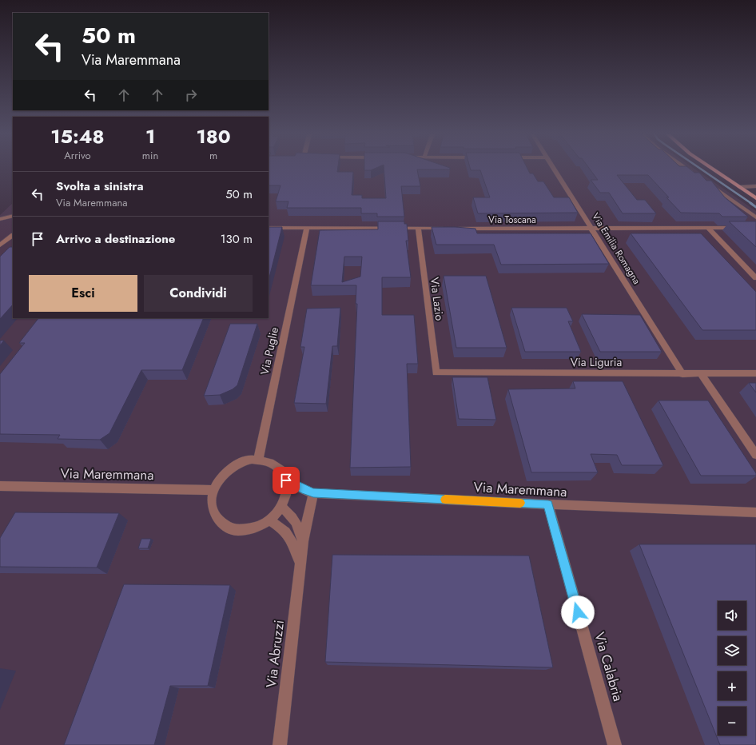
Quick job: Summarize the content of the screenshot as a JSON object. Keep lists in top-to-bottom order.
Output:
{
  "streets": {
    "street": [
      "Via Toscana",
      "Via Emilia Romagna",
      "Via Lazio",
      "Via Puglie",
      "Via Liguria",
      "Via Maremmana",
      "Via Abruzzi",
      "Via Calabria"
    ]
  },
  "crossings": [
    ["Via Toscana", "Via Emilia Romagna"],
    ["Via Toscana", "Via Lazio"],
    ["Via Toscana", "Via Puglie"],
    ["Via Emilia Romagna", "Via Liguria"],
    ["Via Lazio", "Via Liguria"],
    ["Via Puglie", "Via Maremmana"],
    ["Via Puglie", "Via Abruzzi"],
    ["Via Maremmana", "Via Abruzzi"],
    ["Via Maremmana", "Via Calabria"]
  ],
  "page": {
    "turn": ["50 m", "Via Maremmana"],
    "eta": [
      "15:48",
      "Arrivo",
      "1",
      "min",
      "180",
      "m"
    ],
    "list": [
      {
        "name": "Svolta a sinistra",
        "note": "Via Maremmana",
        "value": "50 m"
      },
      {
        "name": "Arrivo a destinazione",
        "value": "130 m"
      }
    ],
    "buttons": ["Esci", "Condividi"],
    "map_buttons": ["+", "−"]
  }
}
